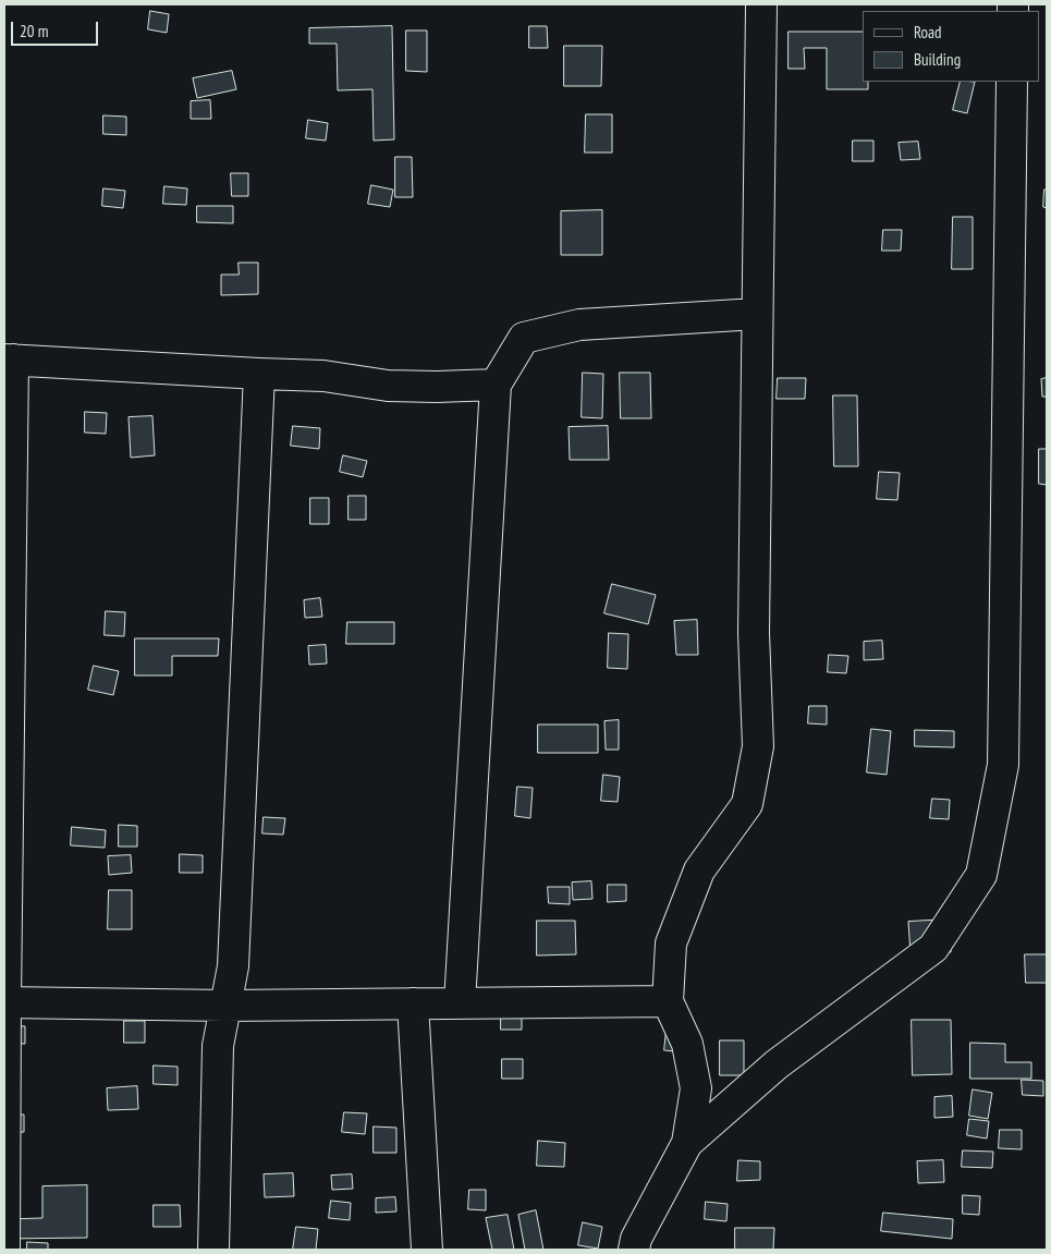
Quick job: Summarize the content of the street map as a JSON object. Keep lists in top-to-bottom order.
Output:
{
  "legend": ["Road", "Building"],
  "scale_bar": "20 m"
}
